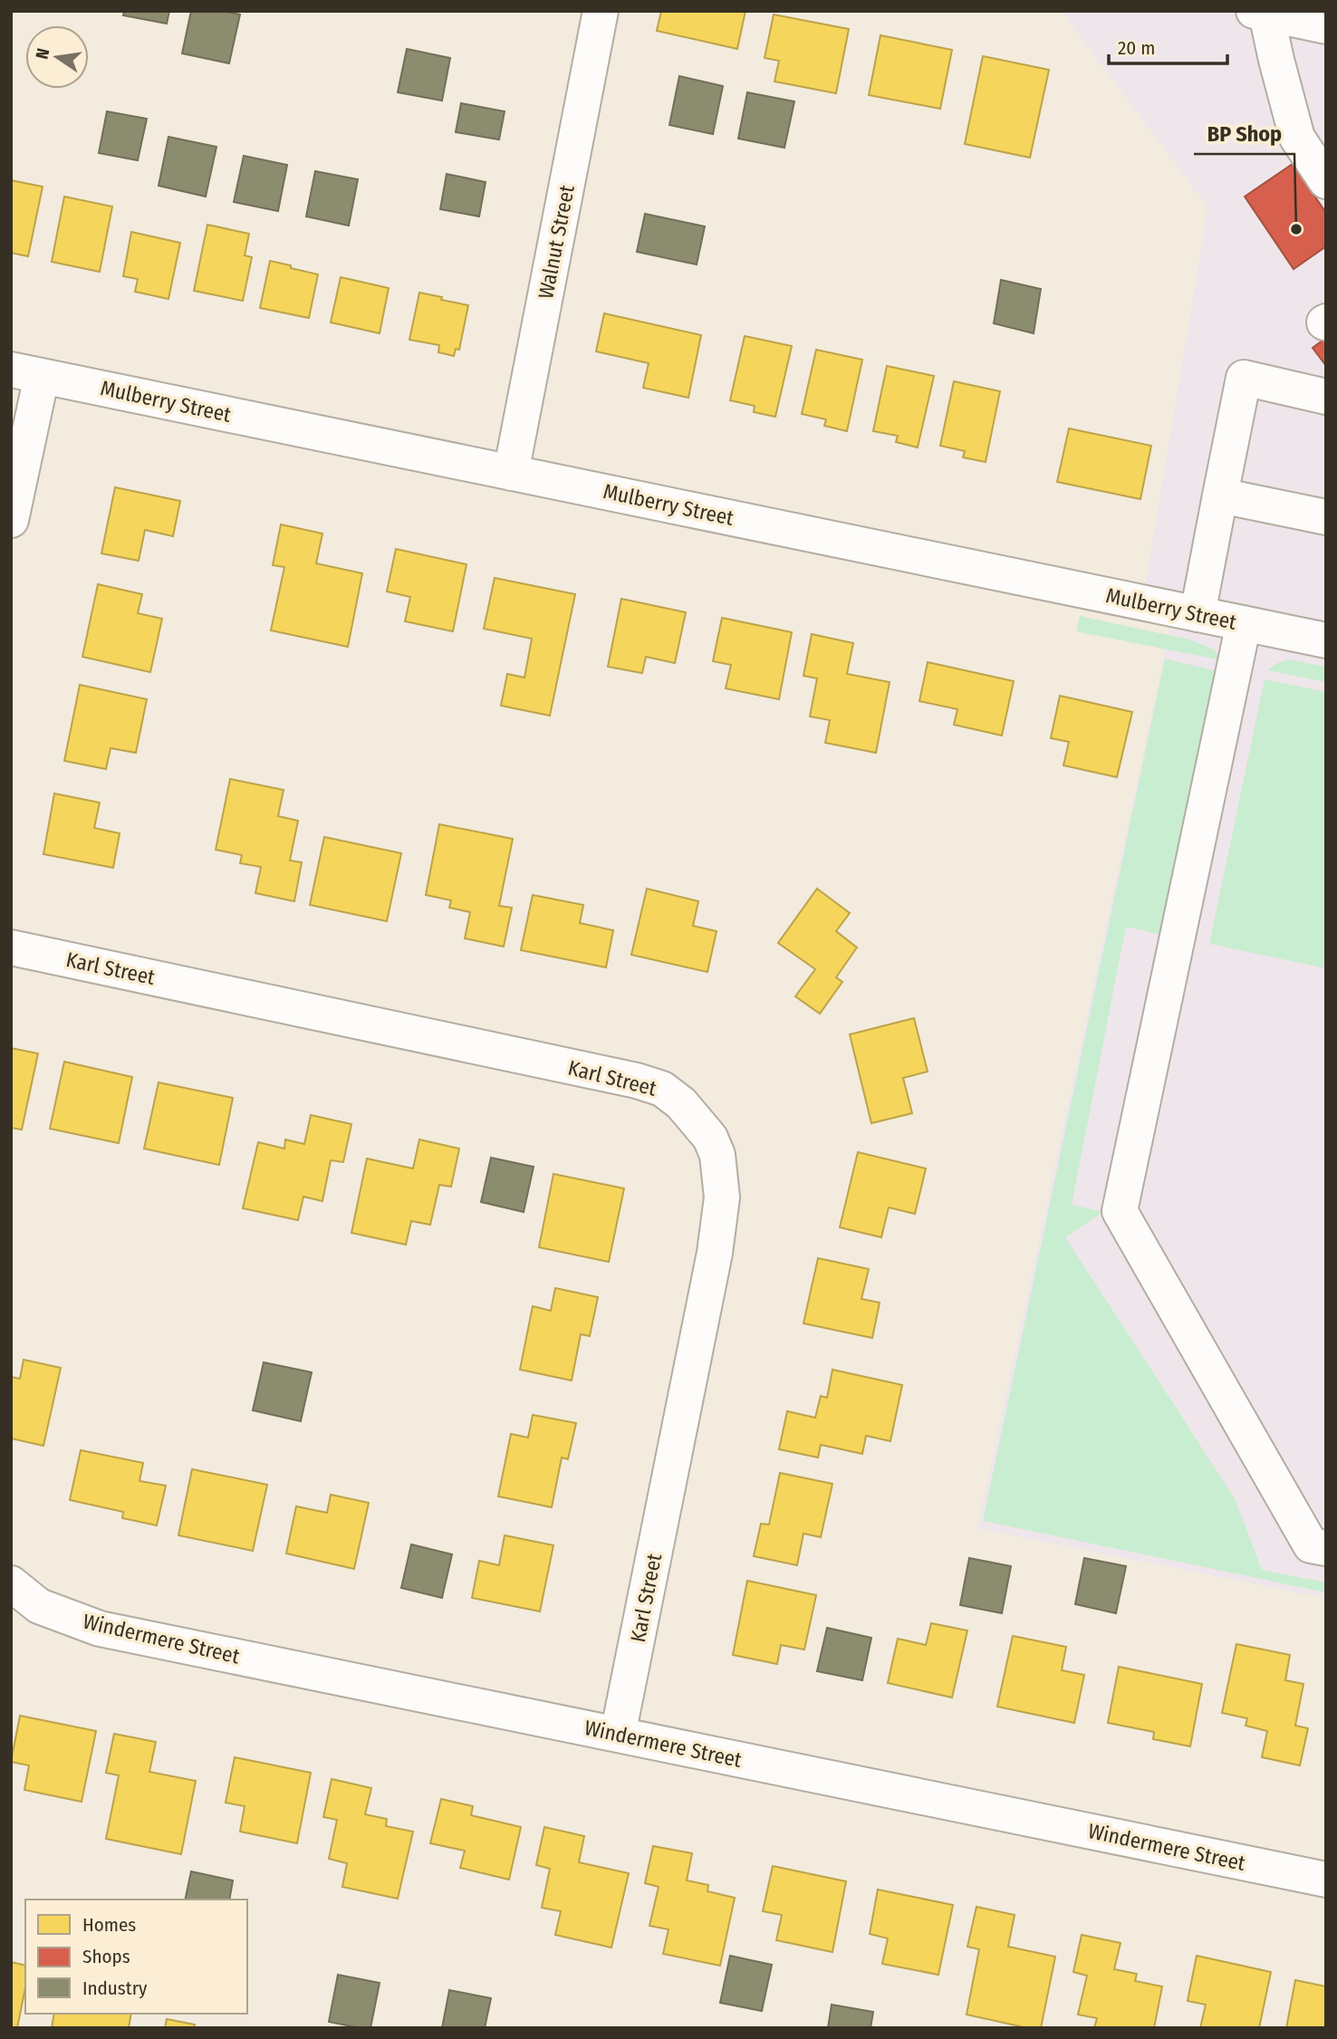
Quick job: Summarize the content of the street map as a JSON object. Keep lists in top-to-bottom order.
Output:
{
  "streets": {
    "street": [
      "Walnut Street",
      "Mulberry Street",
      "Karl Street",
      "Windermere Street"
    ]
  },
  "crossings": [
    ["Walnut Street", "Mulberry Street"],
    ["Karl Street", "Windermere Street"]
  ],
  "places": ["BP Shop"],
  "legend": ["Homes", "Shops", "Industry"],
  "scale_bar": "20 m",
  "north": "left"
}
